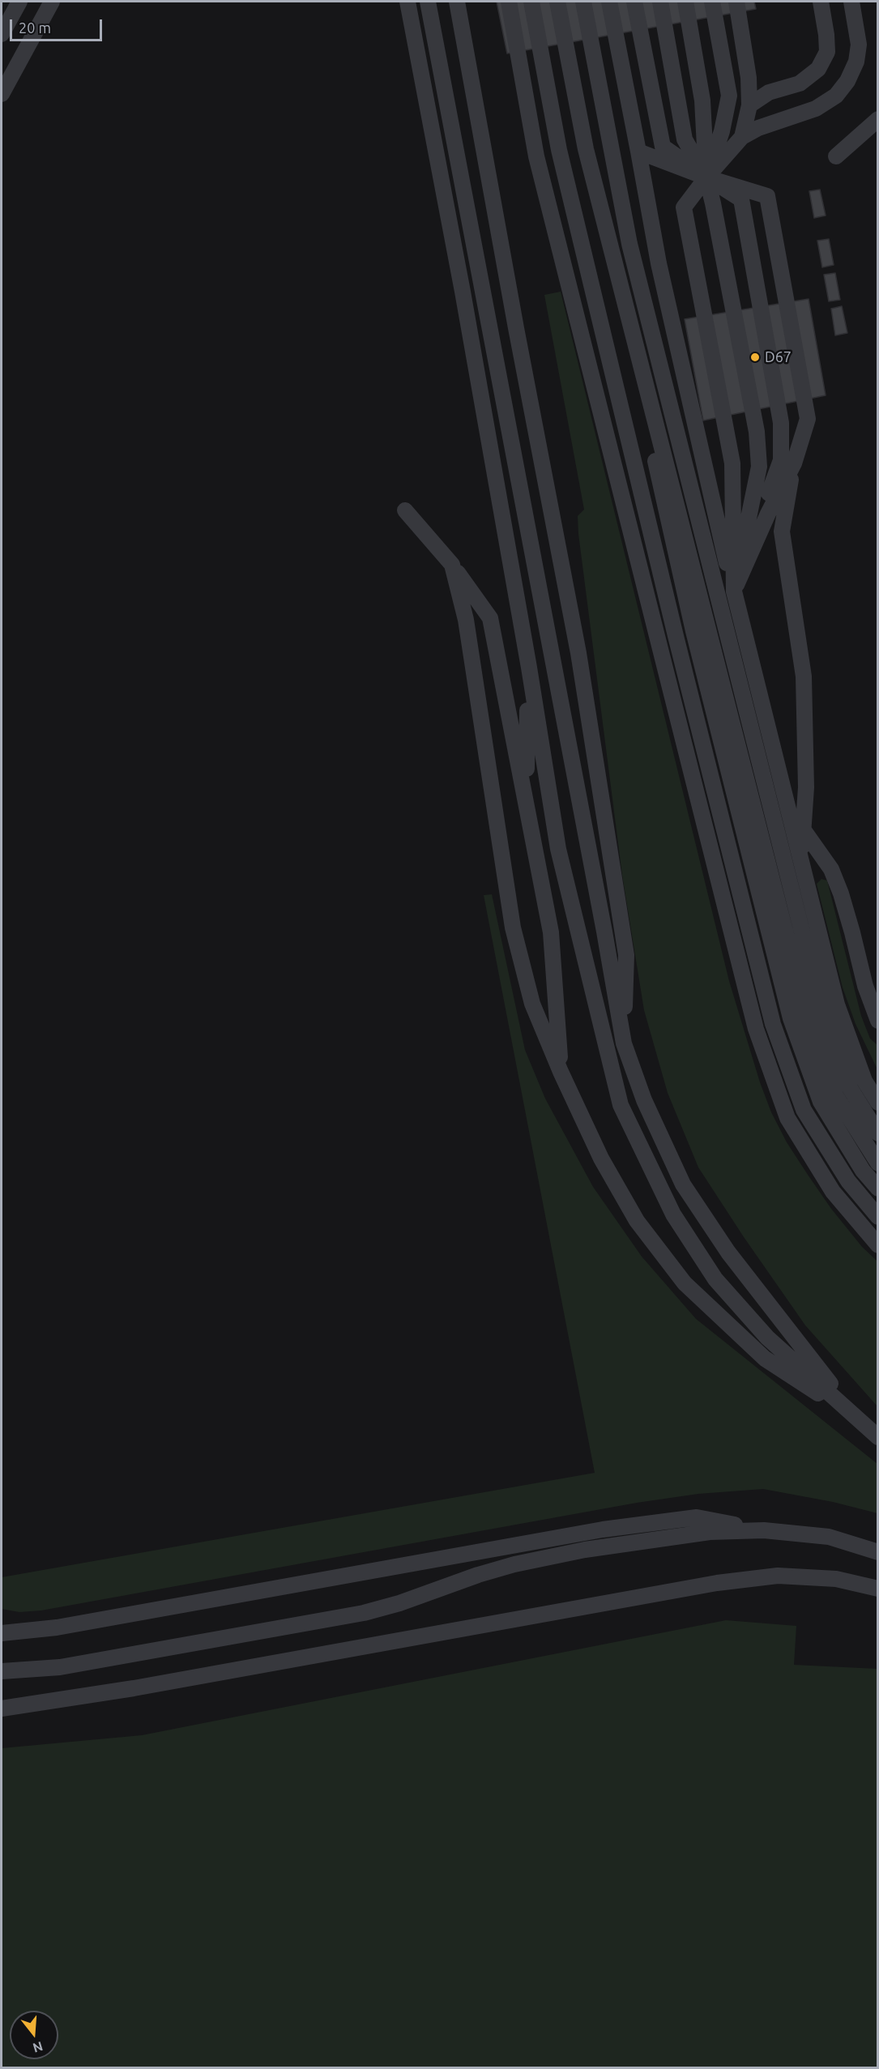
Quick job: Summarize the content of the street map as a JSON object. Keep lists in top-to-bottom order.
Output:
{
  "places": ["D67"],
  "scale_bar": "20 m",
  "north": "bottom"
}
